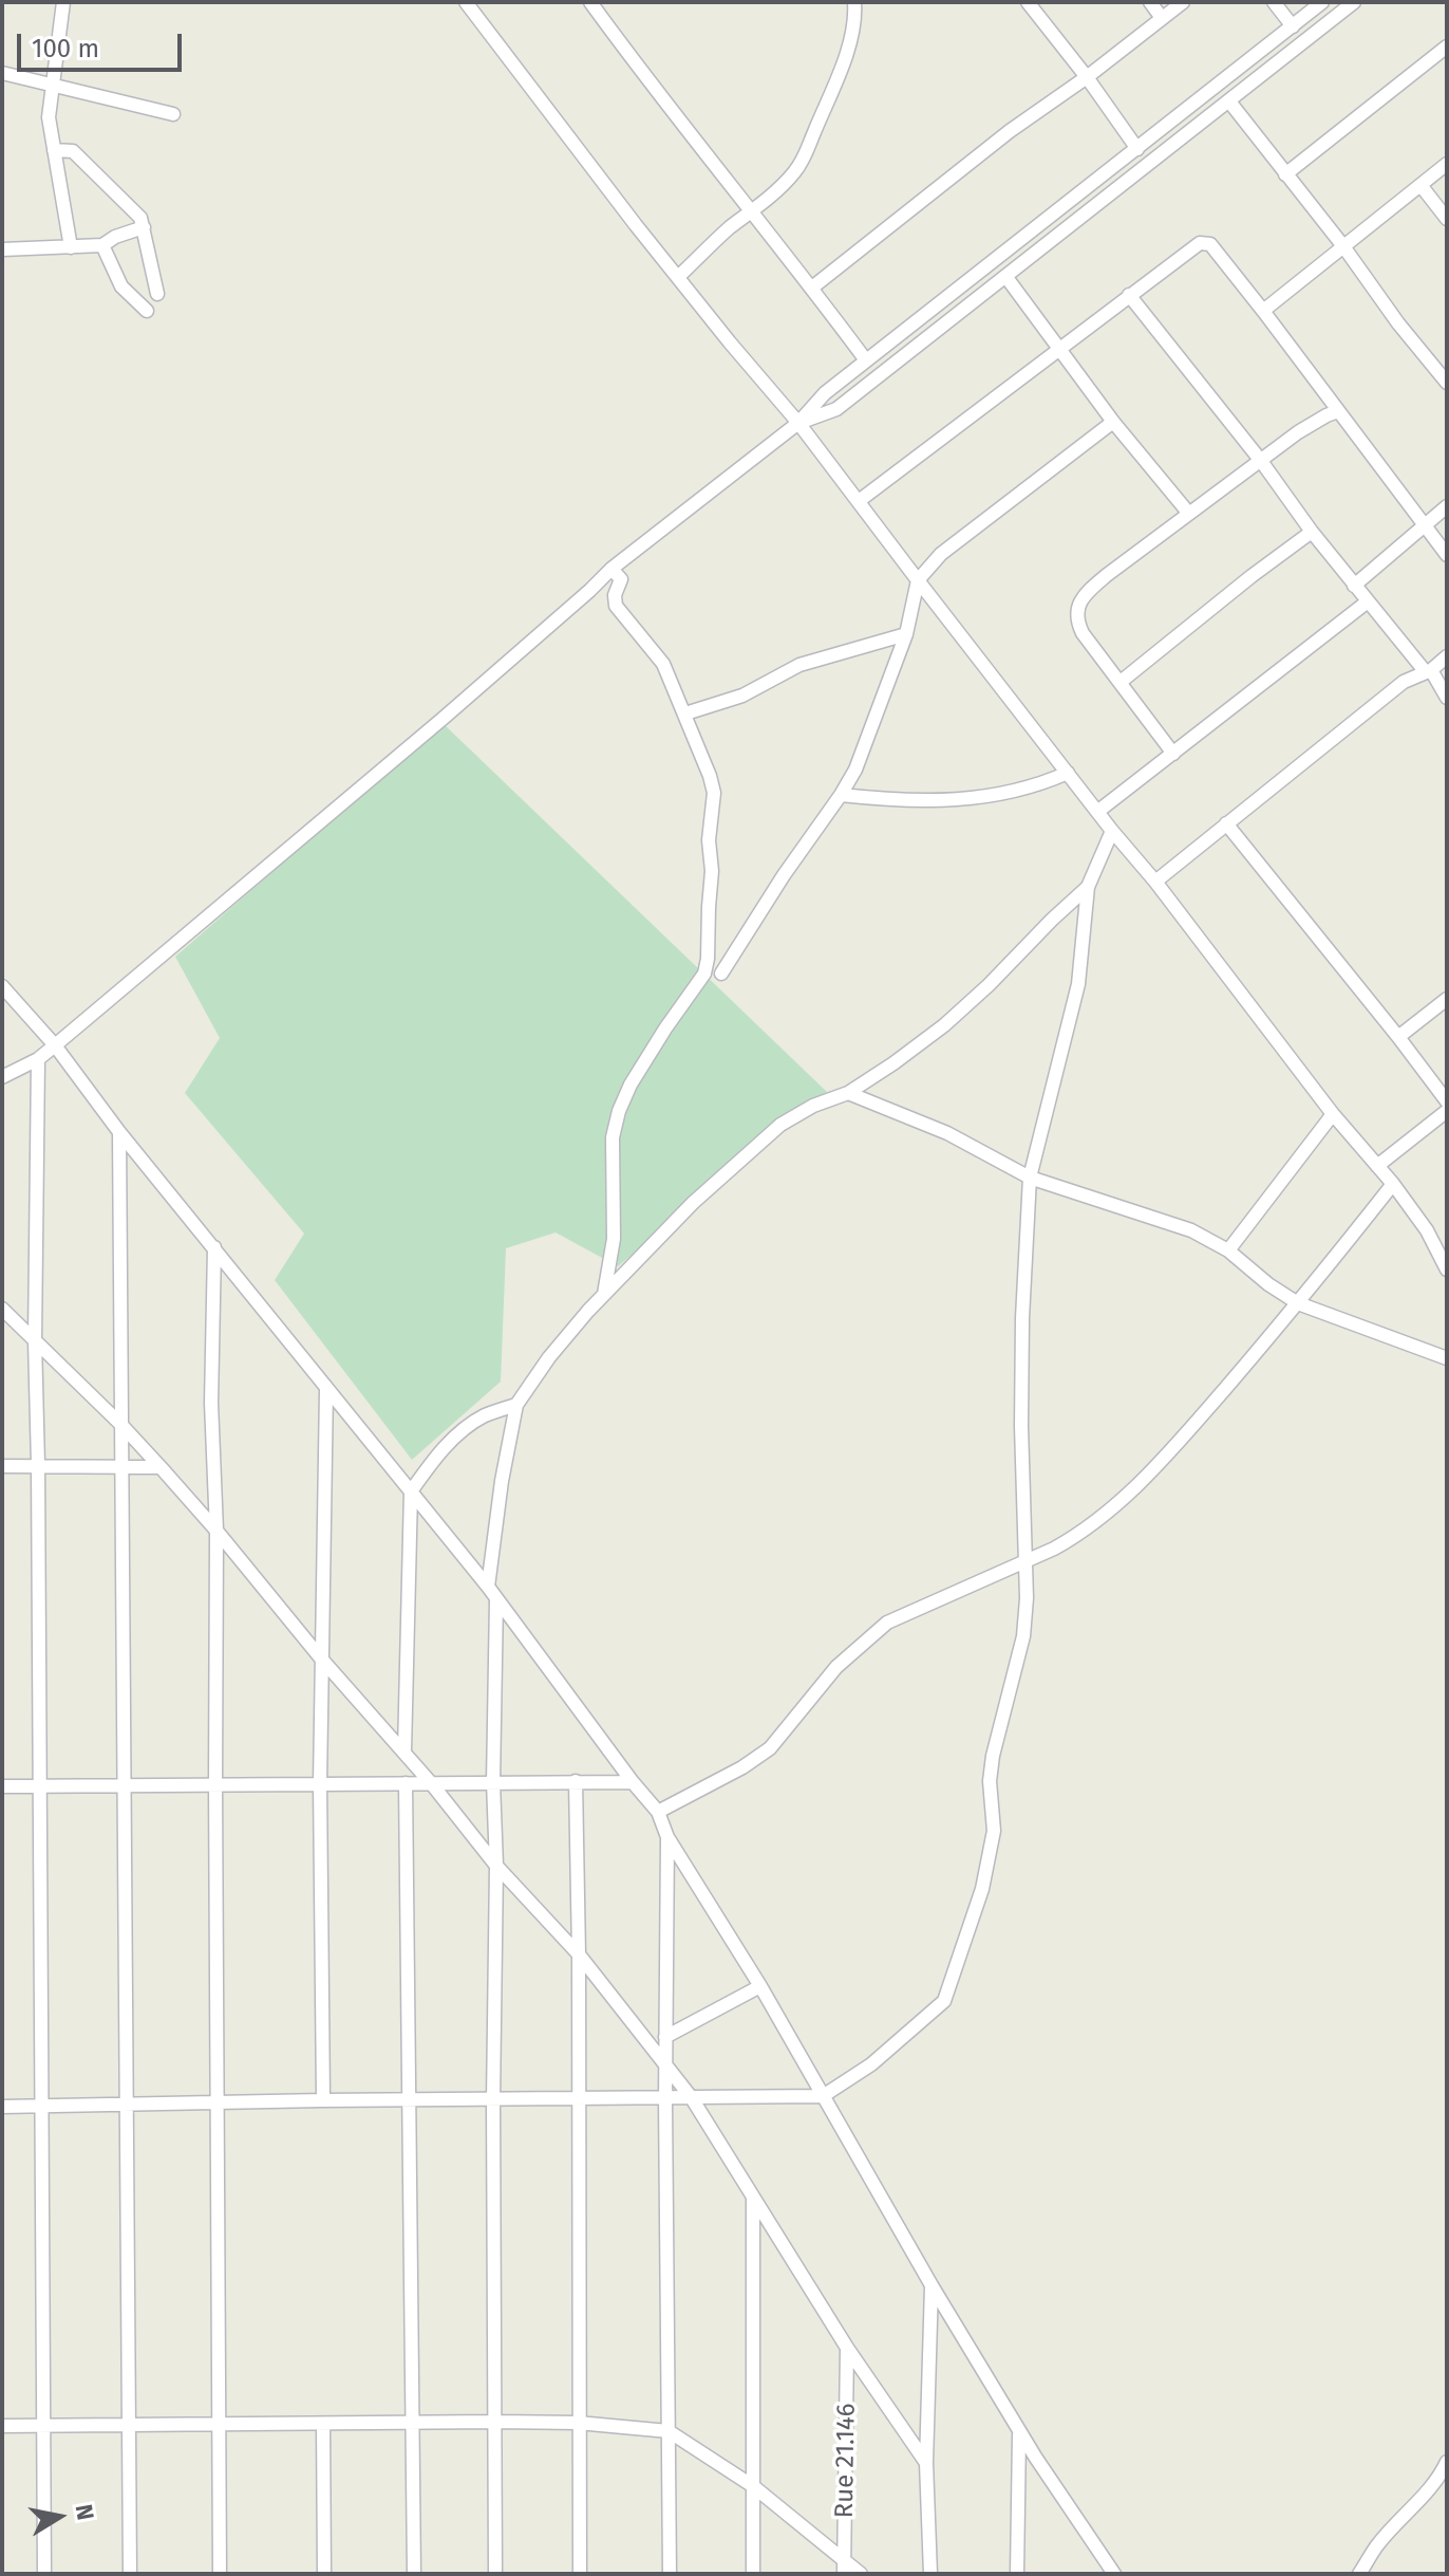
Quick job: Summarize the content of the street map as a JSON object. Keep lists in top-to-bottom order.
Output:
{
  "streets": {
    "street": ["Rue 21.146"]
  },
  "scale_bar": "100 m",
  "north": "right"
}
